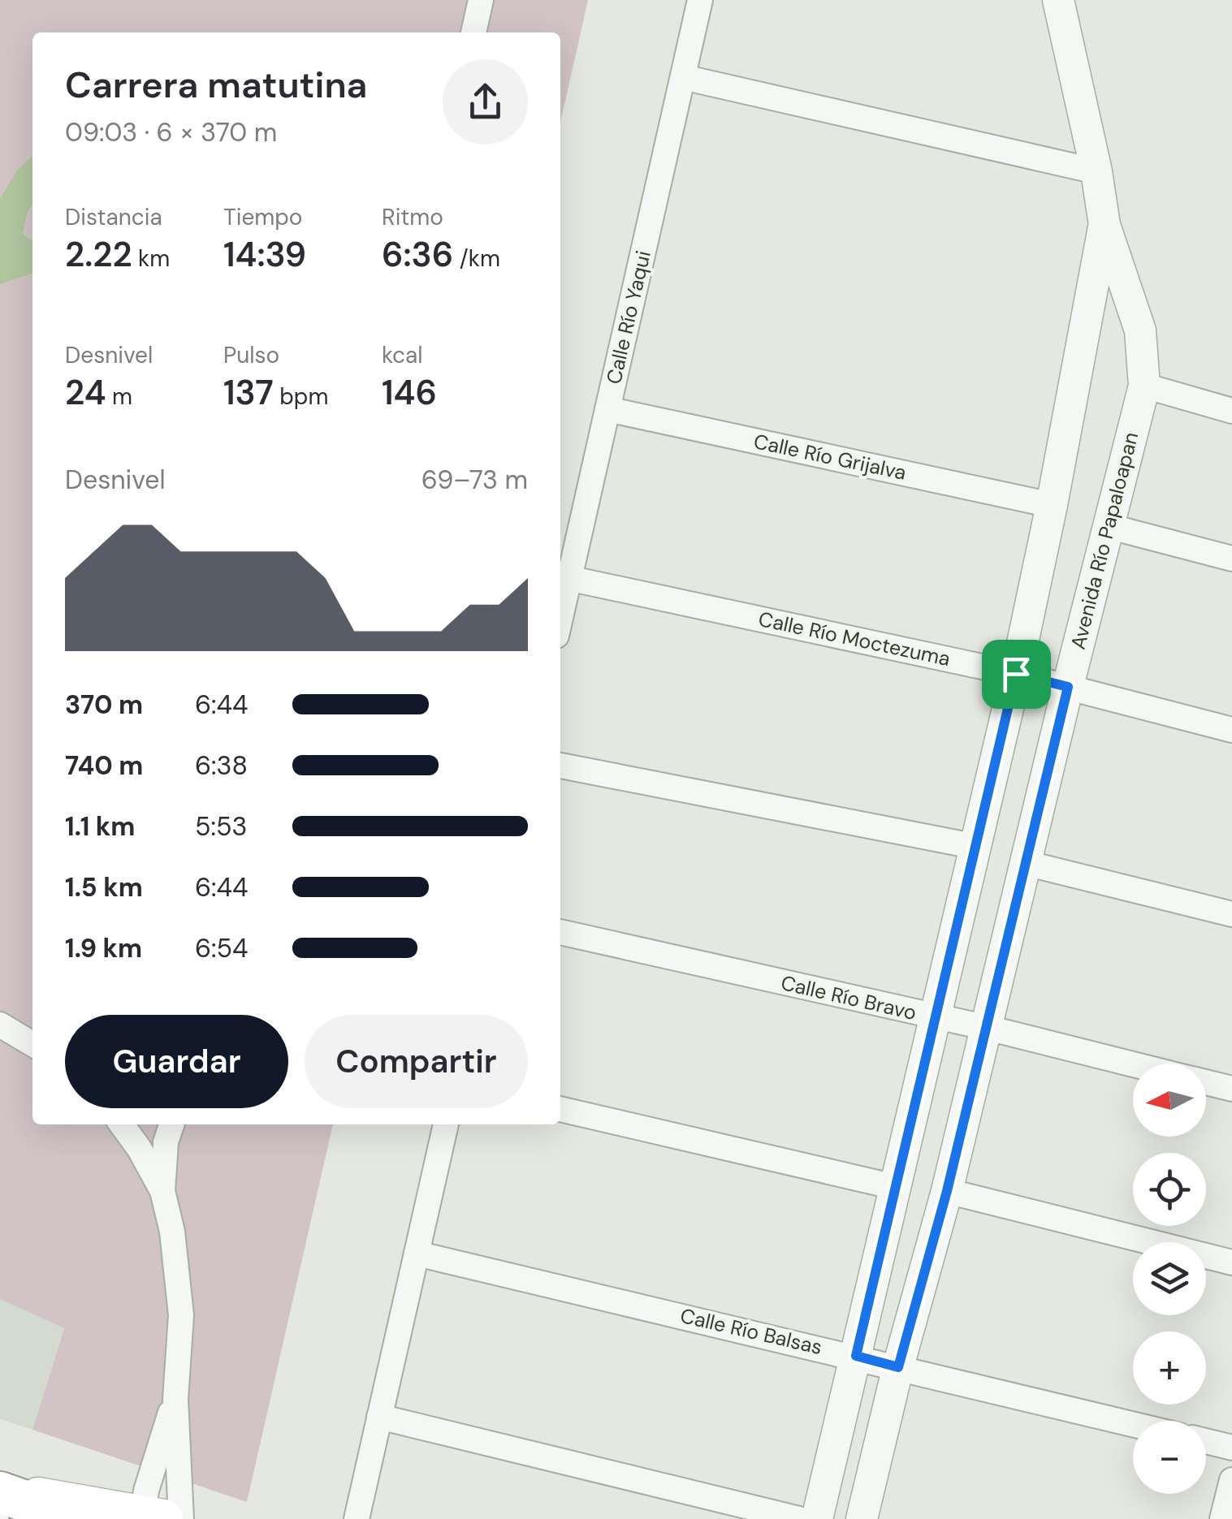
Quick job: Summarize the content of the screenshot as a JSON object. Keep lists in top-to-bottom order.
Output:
{
  "streets": {
    "street": [
      "Calle Río Yaqui",
      "Calle Río Grijalva",
      "Avenida Río Papaloapan",
      "Calle Río Moctezuma",
      "Calle Río Bravo",
      "Calle Río Balsas"
    ]
  },
  "crossings": [
    ["Calle Río Yaqui", "Calle Río Grijalva"],
    ["Calle Río Yaqui", "Calle Río Moctezuma"],
    ["Calle Río Grijalva", "Avenida Río Papaloapan"],
    ["Avenida Río Papaloapan", "Calle Río Moctezuma"],
    ["Avenida Río Papaloapan", "Calle Río Bravo"],
    ["Avenida Río Papaloapan", "Calle Río Balsas"]
  ],
  "north": "left",
  "page": {
    "heading": ["Carrera matutina", "09:03 · 6 × 370 m"],
    "stats": [
      ["Distancia", "2.22 km"],
      ["Tiempo", "14:39"],
      ["Ritmo", "6:36 /km"],
      ["Desnivel", "24 m"],
      ["Pulso", "137 bpm"],
      ["kcal", "146"]
    ],
    "chart": ["Desnivel", "69–73 m"],
    "list": [
      {
        "name": "370 m",
        "note": "6:44"
      },
      {
        "name": "740 m",
        "note": "6:38"
      },
      {
        "name": "1.1 km",
        "note": "5:53"
      },
      {
        "name": "1.5 km",
        "note": "6:44"
      },
      {
        "name": "1.9 km",
        "note": "6:54"
      }
    ],
    "buttons": ["Guardar", "Compartir"],
    "map_buttons": ["+", "−"]
  }
}
